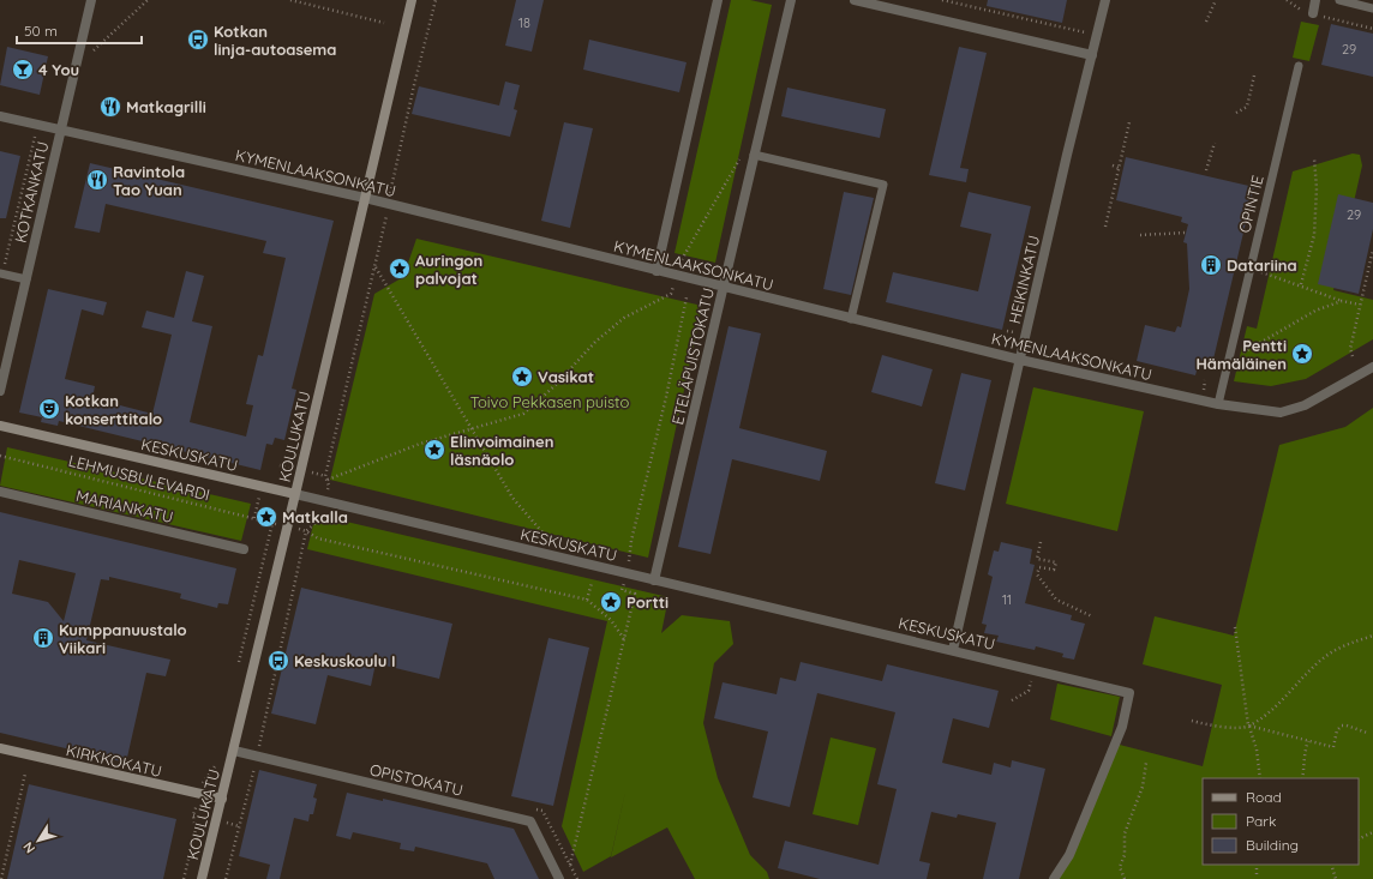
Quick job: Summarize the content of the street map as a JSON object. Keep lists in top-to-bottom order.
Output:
{
  "streets": {
    "main road": ["KOULUKATU", "KESKUSKATU", "KIRKKOKATU"],
    "street": [
      "KYMENLAAKSONKATU",
      "KOTKANKATU",
      "HEIKINKATU",
      "ETELÄPUISTOKATU",
      "MARIANKATU",
      "OPISTOKATU"
    ],
    "lane": ["OPINTIE"],
    "path": ["LEHMUSBULEVARDI"]
  },
  "crossings": [
    ["KYMENLAAKSONKATU", "KOTKANKATU"],
    ["KYMENLAAKSONKATU", "OPINTIE"],
    ["KYMENLAAKSONKATU", "HEIKINKATU"],
    ["KYMENLAAKSONKATU", "ETELÄPUISTOKATU"],
    ["KYMENLAAKSONKATU", "KOULUKATU"],
    ["HEIKINKATU", "KESKUSKATU"],
    ["ETELÄPUISTOKATU", "KESKUSKATU"],
    ["KOULUKATU", "KESKUSKATU"],
    ["KOULUKATU", "KIRKKOKATU"],
    ["KOULUKATU", "OPISTOKATU"]
  ],
  "parks": ["Toivo Pekkasen puisto"],
  "places": {
    "bus stop": ["Kotkan linja-autoasema", "Keskuskoulu I"],
    "bar": ["4 You"],
    "restaurant": ["Matkagrilli", "Ravintola Tao Yuan"],
    "building": ["Datariina", "Kumppanuustalo Viikari"],
    "place": [
      "Auringon palvojat",
      "Pentti Hämäläinen",
      "Vasikat",
      "Elinvoimainen läsnäolo",
      "Matkalla",
      "Portti"
    ],
    "theatre": ["Kotkan konserttitalo"]
  },
  "house_numbers": [
    "18",
    "29",
    "29",
    "11"
  ],
  "legend": ["Road", "Park", "Building"],
  "scale_bar": "50 m",
  "north": "bottom left"
}
